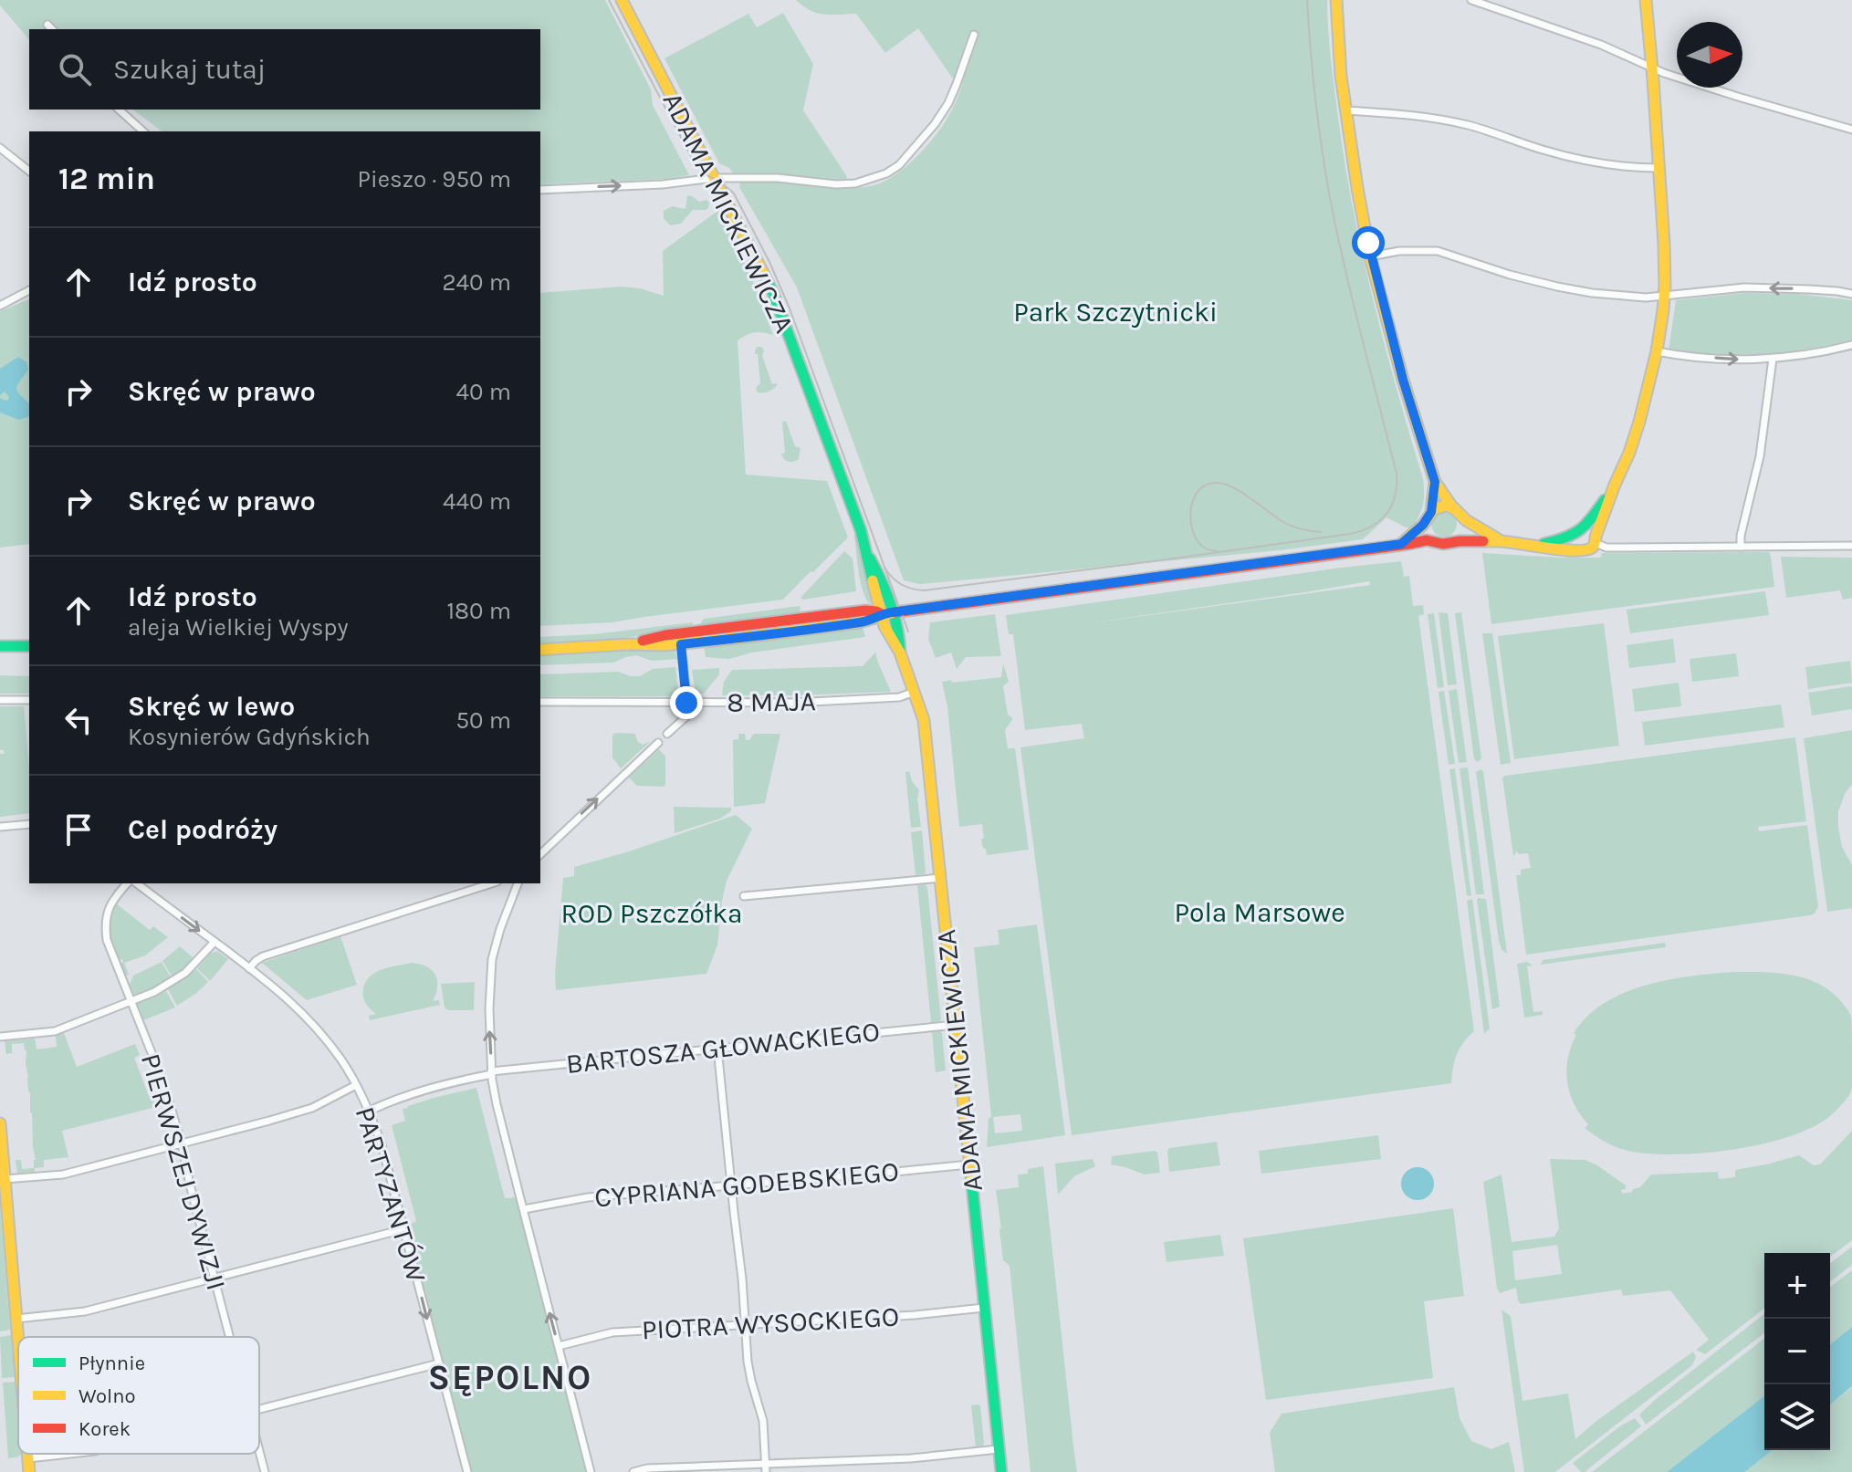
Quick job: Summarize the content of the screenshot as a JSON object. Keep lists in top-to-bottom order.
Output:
{
  "streets": {
    "street": [
      "ADAMA MICKIEWICZA",
      "8 MAJA",
      "BARTOSZA GŁOWACKIEGO",
      "PIERWSZEJ DYWIZJI",
      "CYPRIANA GODEBSKIEGO",
      "PARTYZANTÓW",
      "PIOTRA WYSOCKIEGO"
    ]
  },
  "crossings": [
    ["ADAMA MICKIEWICZA", "8 MAJA"],
    ["ADAMA MICKIEWICZA", "BARTOSZA GŁOWACKIEGO"],
    ["ADAMA MICKIEWICZA", "CYPRIANA GODEBSKIEGO"],
    ["ADAMA MICKIEWICZA", "PIOTRA WYSOCKIEGO"],
    ["BARTOSZA GŁOWACKIEGO", "PARTYZANTÓW"]
  ],
  "districts": ["SĘPOLNO"],
  "parks": ["Park Szczytnicki", "Pola Marsowe", "ROD Pszczółka"],
  "legend": ["Płynnie", "Wolno", "Korek"],
  "north": "right",
  "page": {
    "search": "Szukaj tutaj",
    "heading": ["12 min", "Pieszo · 950 m"],
    "list": [
      ["Idź prosto", "240 m"],
      ["Skręć w prawo", "40 m"],
      ["Skręć w prawo", "440 m"],
      ["Idź prosto", "aleja Wielkiej Wyspy", "180 m"],
      ["Skręć w lewo", "Kosynierów Gdyńskich", "50 m"],
      "Cel podróży"
    ],
    "map_buttons": ["+", "−"]
  }
}
